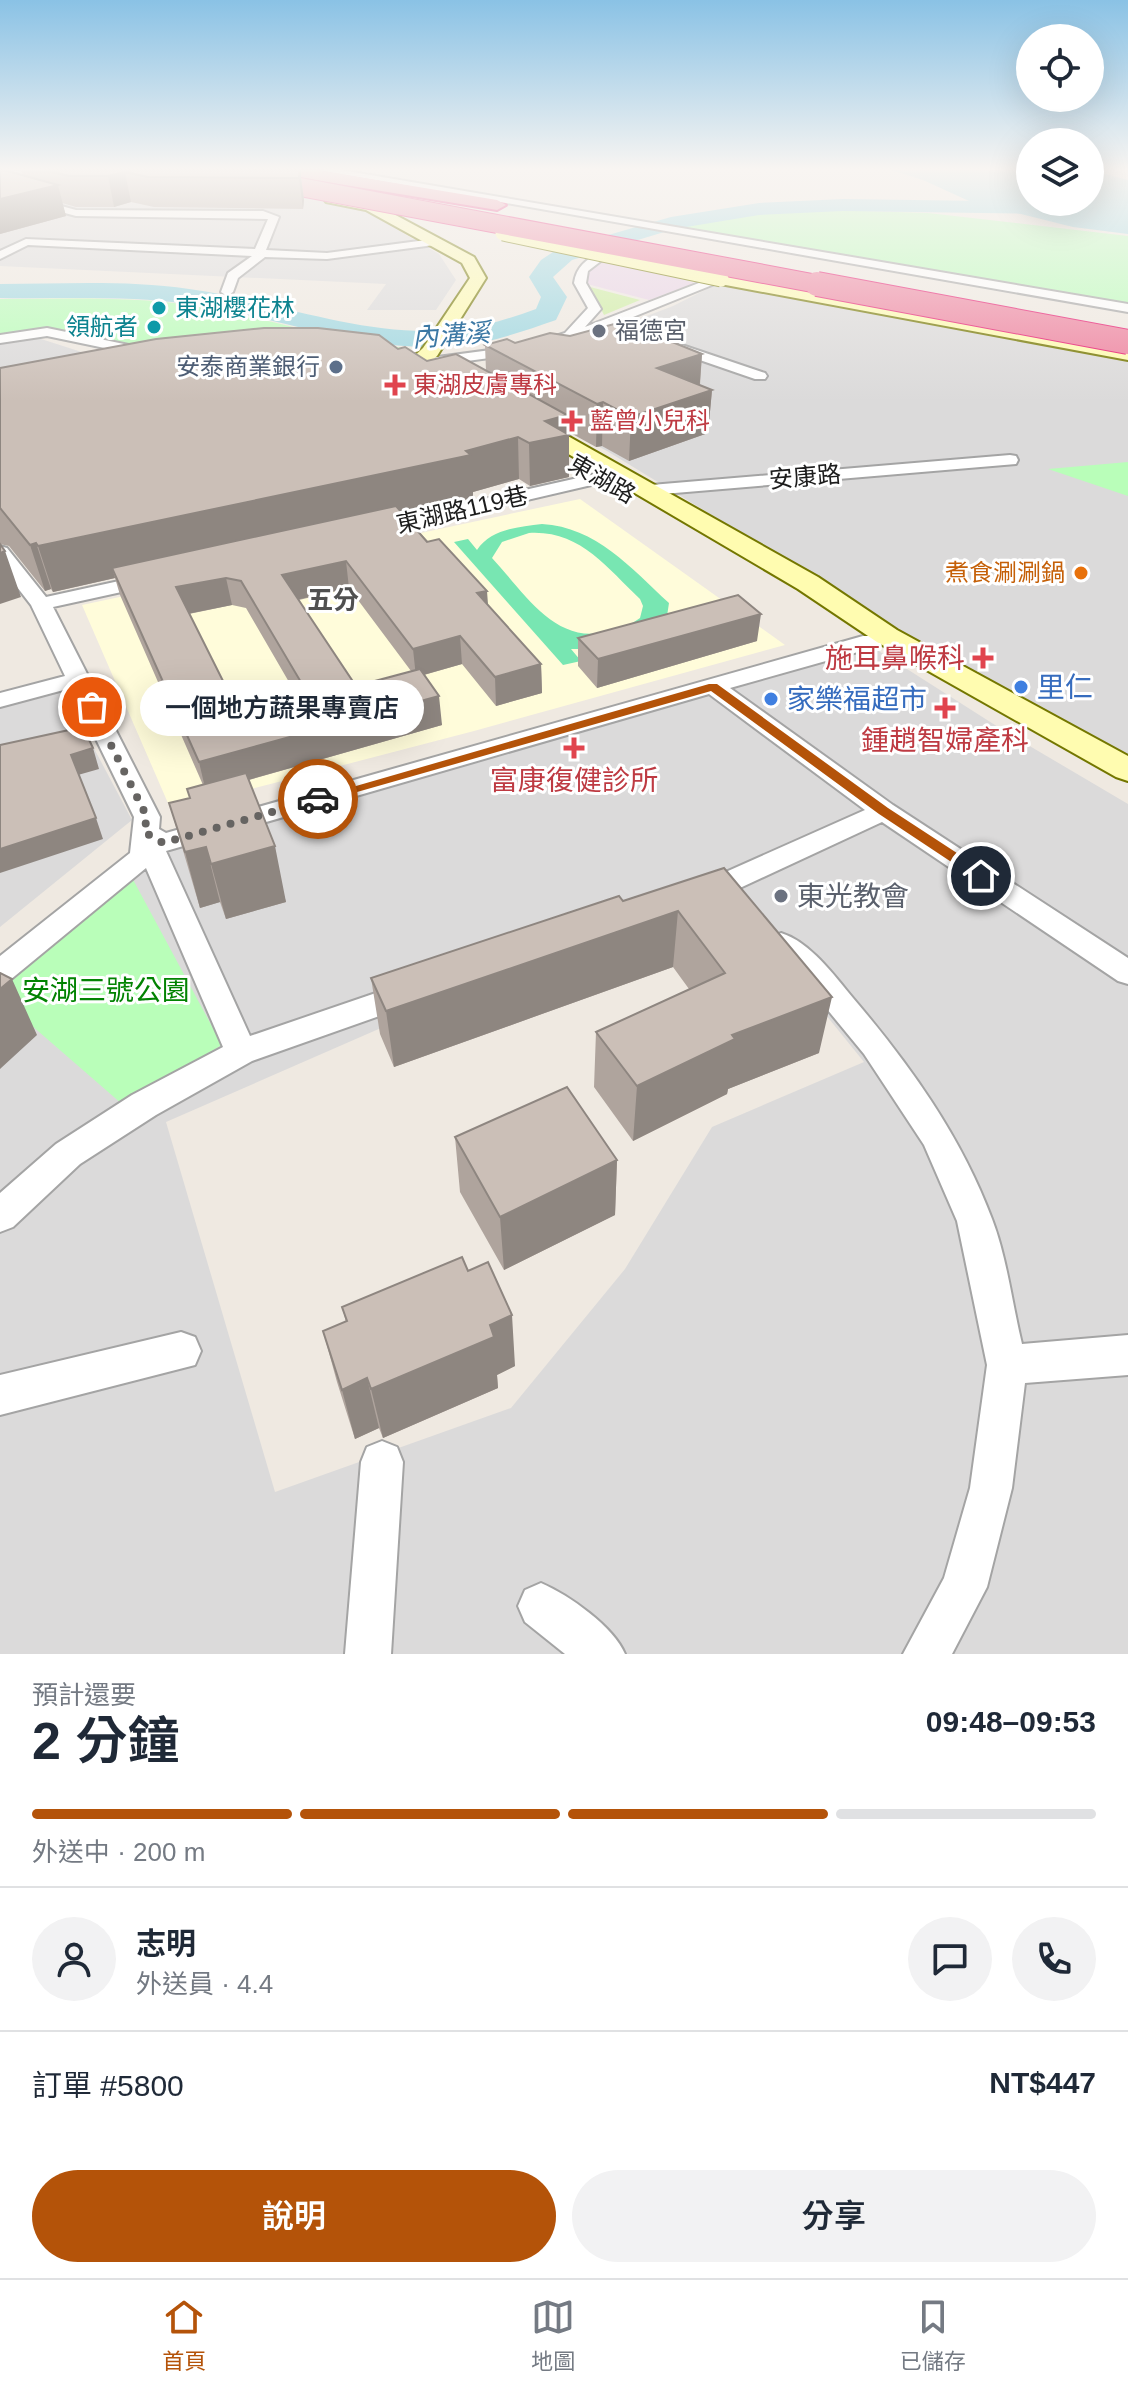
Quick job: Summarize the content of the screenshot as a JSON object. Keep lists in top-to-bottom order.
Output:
{
  "streets": {
    "street": ["安康路", "東湖路", "東湖路119巷"]
  },
  "crossings": [
    ["安康路", "東湖路"],
    ["安康路", "東湖路119巷"],
    ["東湖路", "東湖路119巷"]
  ],
  "districts": ["五分"],
  "water": ["內溝溪"],
  "parks": ["安湖三號公園"],
  "places": {
    "other": [
      "東湖櫻花林",
      "領航者",
      "福德宮",
      "安泰商業銀行",
      "煮食涮涮鍋",
      "里仁",
      "家樂福超市",
      "一個地方蔬果專賣店",
      "東光教會"
    ],
    "health": [
      "東湖皮膚專科",
      "藍曾小兒科",
      "施耳鼻喉科",
      "鍾趙智婦產科",
      "富康復健診所"
    ]
  },
  "page": {
    "bubble": "一個地方蔬果專賣店",
    "heading": ["2 分鐘", "預計還要", "09:48–09:53"],
    "panel": [
      "志明",
      "外送員 · 4.4",
      "訂單 #5800",
      "NT$447"
    ],
    "bar": "外送中 · 200 m",
    "buttons": ["說明", "分享"],
    "tabs": ["首頁", "地圖", "已儲存"]
  }
}
